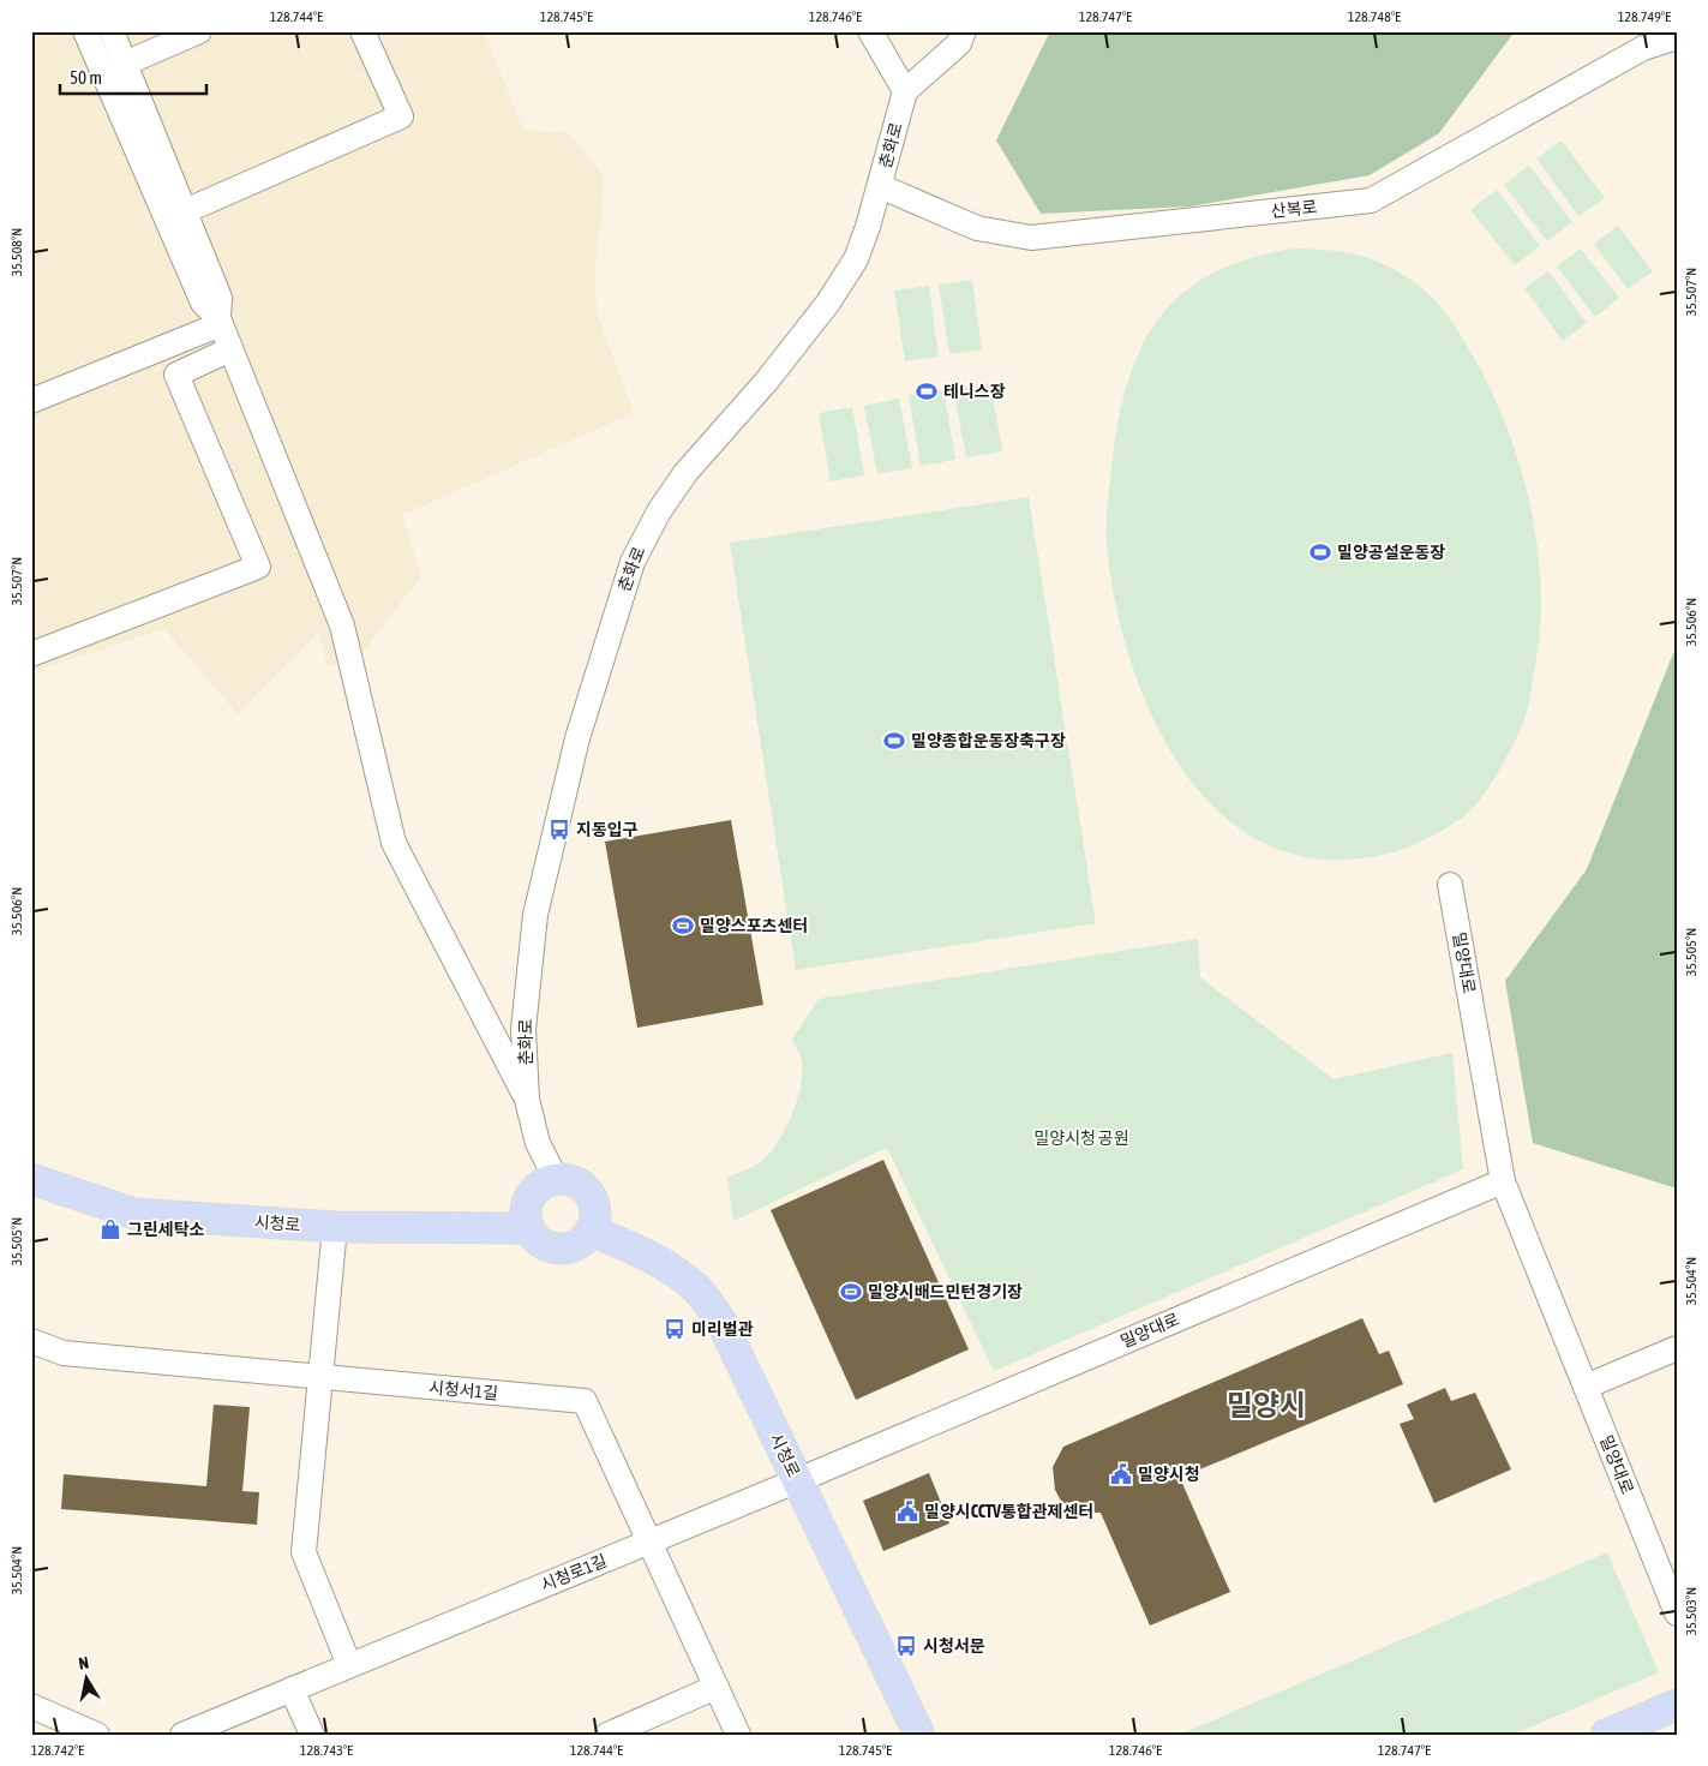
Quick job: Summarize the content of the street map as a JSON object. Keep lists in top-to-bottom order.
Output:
{
  "streets": {
    "main road": ["시청로"],
    "street": [
      "춘화로",
      "산복로",
      "밀양대로",
      "시청서1길",
      "시청로1길"
    ]
  },
  "crossings": [
    ["춘화로", "산복로"],
    ["춘화로", "시청로"],
    ["밀양대로", "시청로"],
    ["밀양대로", "시청로1길"],
    ["시청로", "시청로1길"],
    ["시청서1길", "시청로1길"]
  ],
  "districts": ["밀양시"],
  "parks": ["밀양시청 공원"],
  "places": {
    "sports": [
      "테니스장",
      "밀양공설운동장",
      "밀양종합운동장축구장",
      "밀양스포츠센터",
      "밀양시배드민턴경기장"
    ],
    "bus stop": ["지동입구", "미리벌관", "시청서문"],
    "shop": ["그린세탁소"],
    "public building": ["밀양시청", "밀양시CCTV통합관제센터"]
  },
  "scale_bar": "50 m",
  "north": "top",
  "coordinates": [
    "128.744°E",
    "128.745°E",
    "128.746°E",
    "128.747°E",
    "128.748°E",
    "128.749°E",
    "35.508°N",
    "35.507°N",
    "35.506°N",
    "35.505°N",
    "35.504°N",
    "35.503°N",
    "128.742°E",
    "128.743°E"
  ]
}
